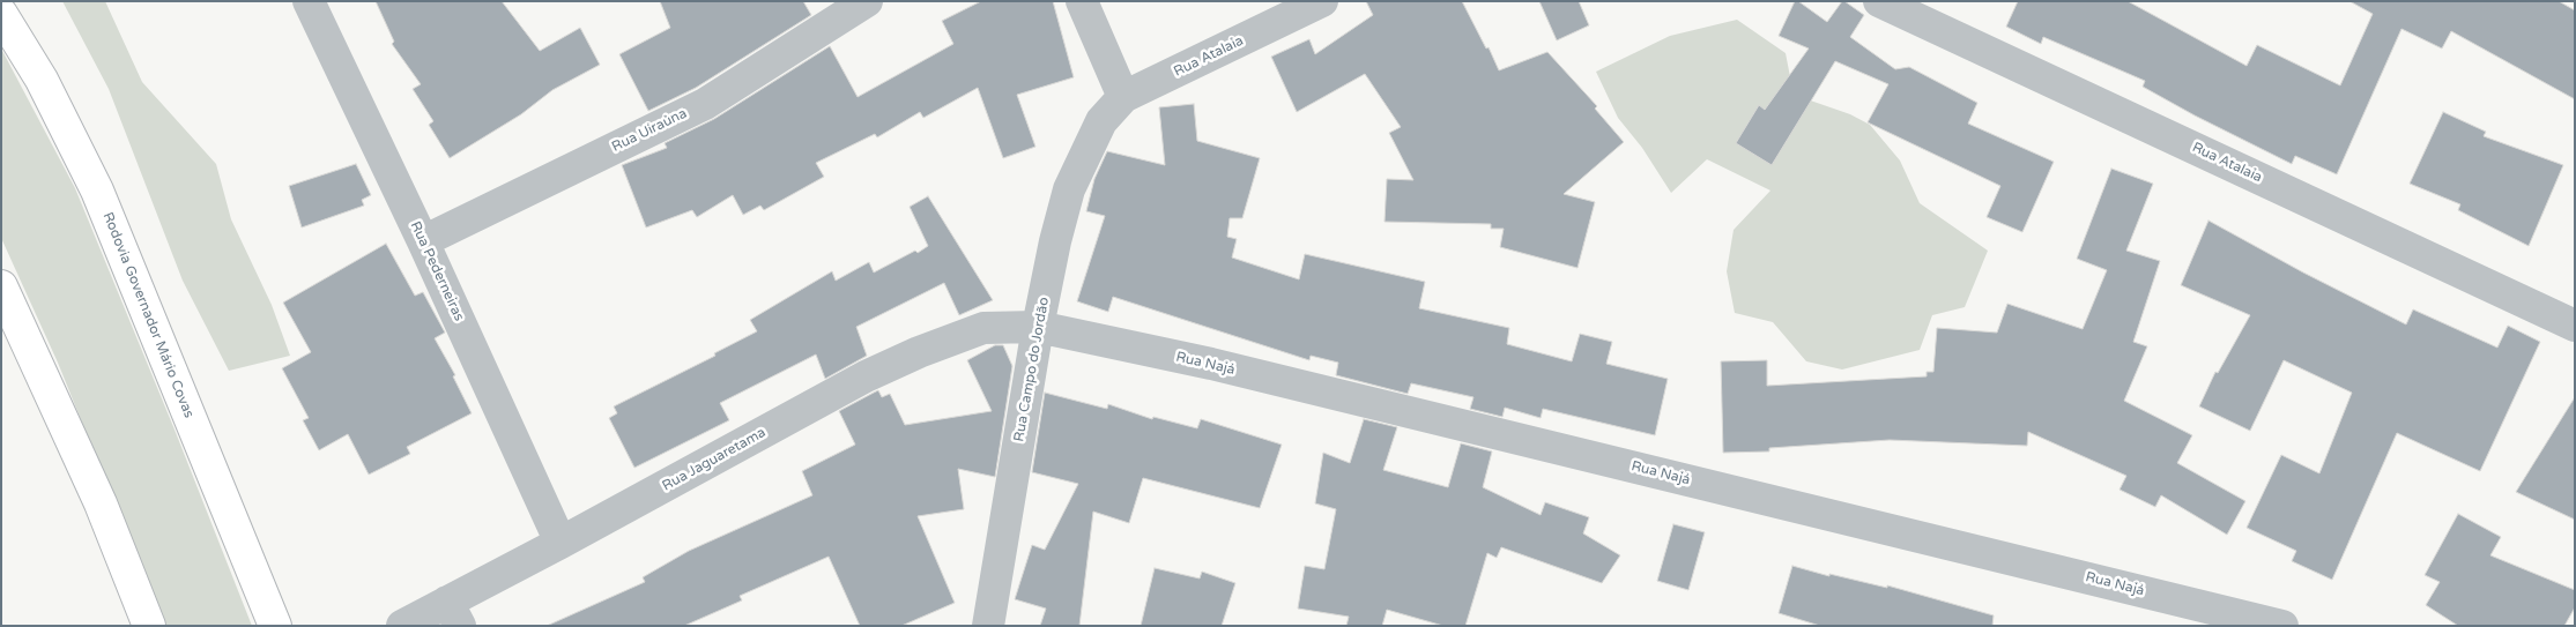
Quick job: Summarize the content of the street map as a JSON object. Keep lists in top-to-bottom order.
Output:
{
  "streets": {
    "highway": ["Rodovia Governador Mário Covas"],
    "street": [
      "Rua Atalaia",
      "Rua Uiraúna",
      "Rua Pederneiras",
      "Rua Najá",
      "Rua Campo do Jordão",
      "Rua Jaguaretama"
    ]
  },
  "crossings": [
    ["Rua Atalaia", "Rua Campo do Jordão"],
    ["Rua Uiraúna", "Rua Pederneiras"],
    ["Rua Pederneiras", "Rua Jaguaretama"],
    ["Rua Najá", "Rua Campo do Jordão"],
    ["Rua Najá", "Rua Jaguaretama"],
    ["Rua Campo do Jordão", "Rua Jaguaretama"]
  ]
}
